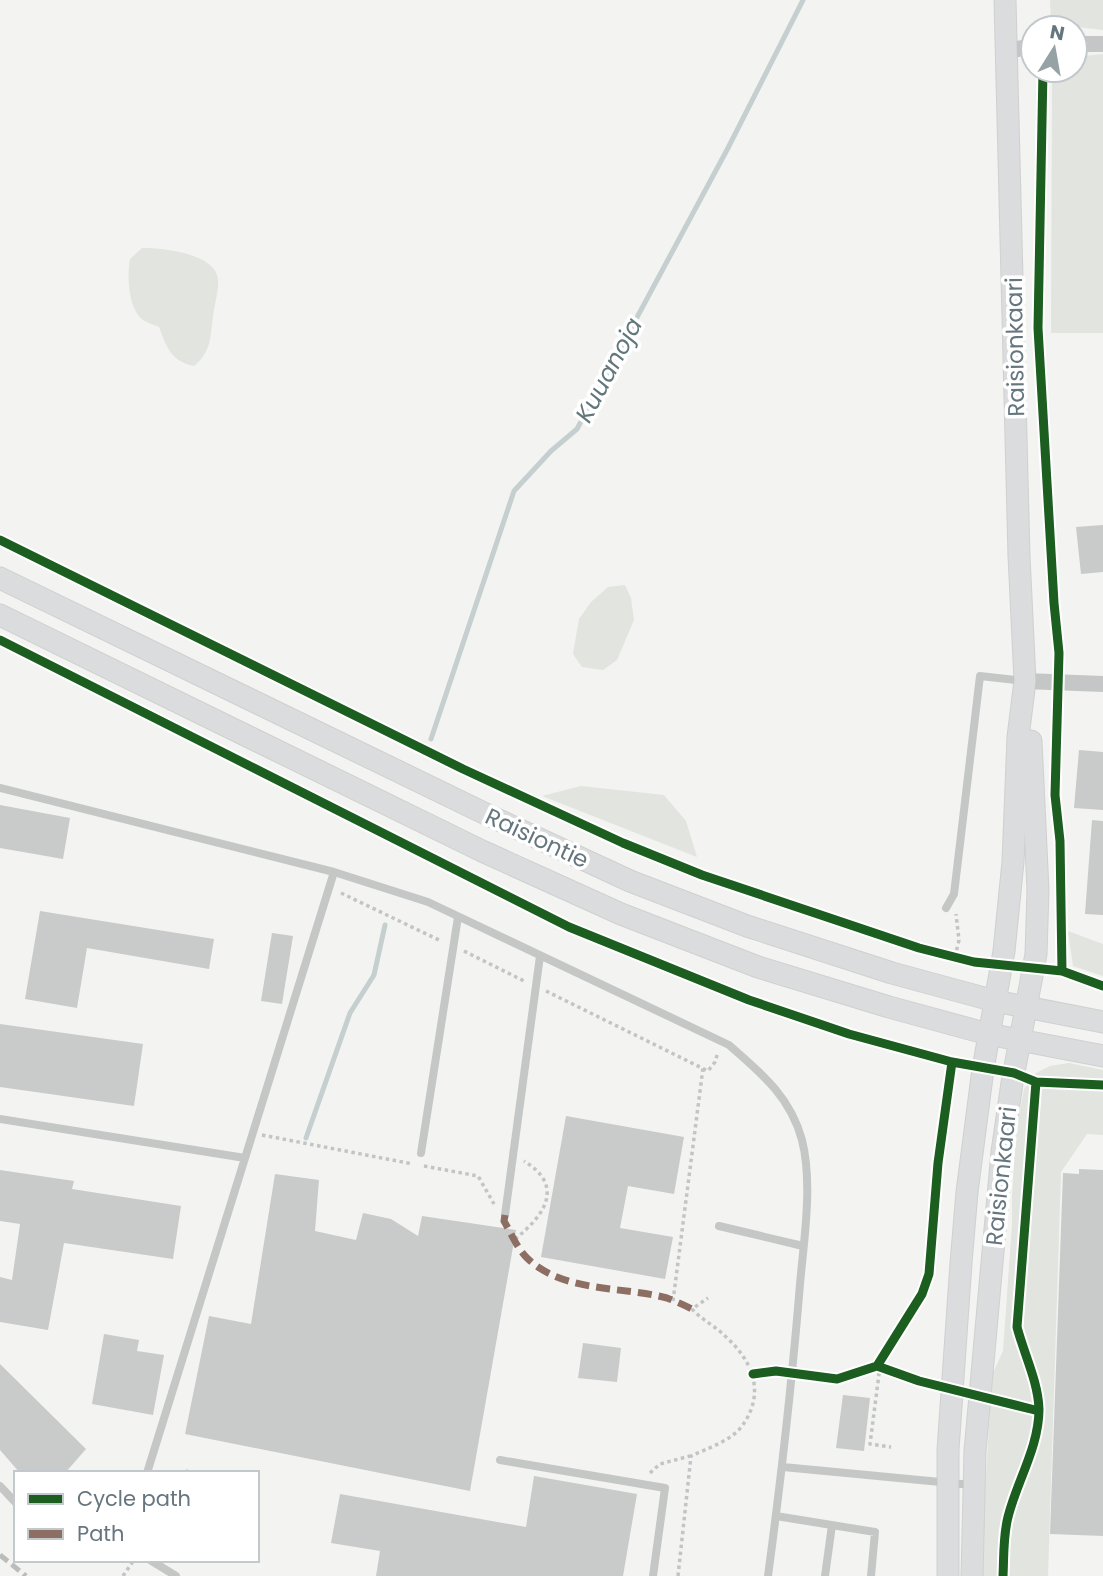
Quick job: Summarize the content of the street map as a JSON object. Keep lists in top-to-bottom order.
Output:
{
  "streets": {
    "main road": ["Raisionkaari", "Raisiontie"]
  },
  "crossings": [
    ["Raisionkaari", "Raisiontie"]
  ],
  "water": ["Kuuanoja"],
  "legend": ["Cycle path", "Path"],
  "north": "top"
}
